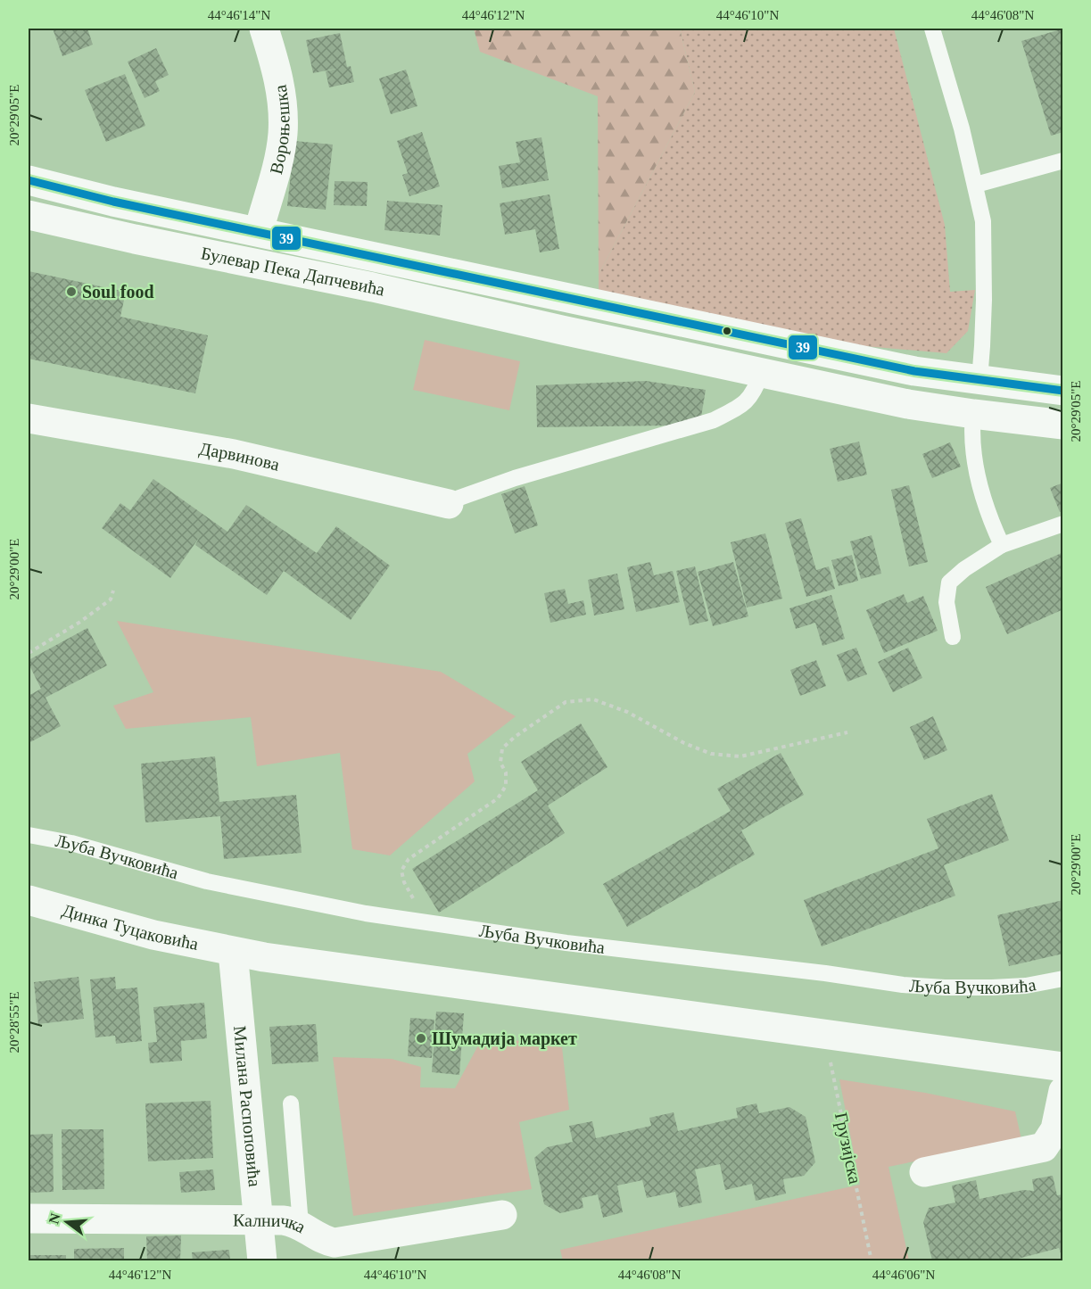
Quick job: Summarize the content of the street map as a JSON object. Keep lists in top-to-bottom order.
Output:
{
  "streets": {
    "street": [
      "Вороњешка",
      "Булевар Пека Дапчевића",
      "Дарвинова",
      "Динка Туцаковића",
      "Милана Распоповића",
      "Калничка"
    ],
    "lane": ["Љуба Вучковића"],
    "path": ["Грузијска"]
  },
  "crossings": [
    ["Вороњешка", "Булевар Пека Дапчевића"],
    ["Динка Туцаковића", "Милана Распоповића"],
    ["Милана Распоповића", "Калничка"]
  ],
  "places": ["Soul food", "Шумадија маркет"],
  "lines": ["transit line 39"],
  "north": "left",
  "coordinates": [
    "44°46'14\"N",
    "44°46'12\"N",
    "44°46'10\"N",
    "44°46'08\"N",
    "20°29'05\"E",
    "20°29'00\"E",
    "20°28'55\"E",
    "44°46'06\"N"
  ]
}
